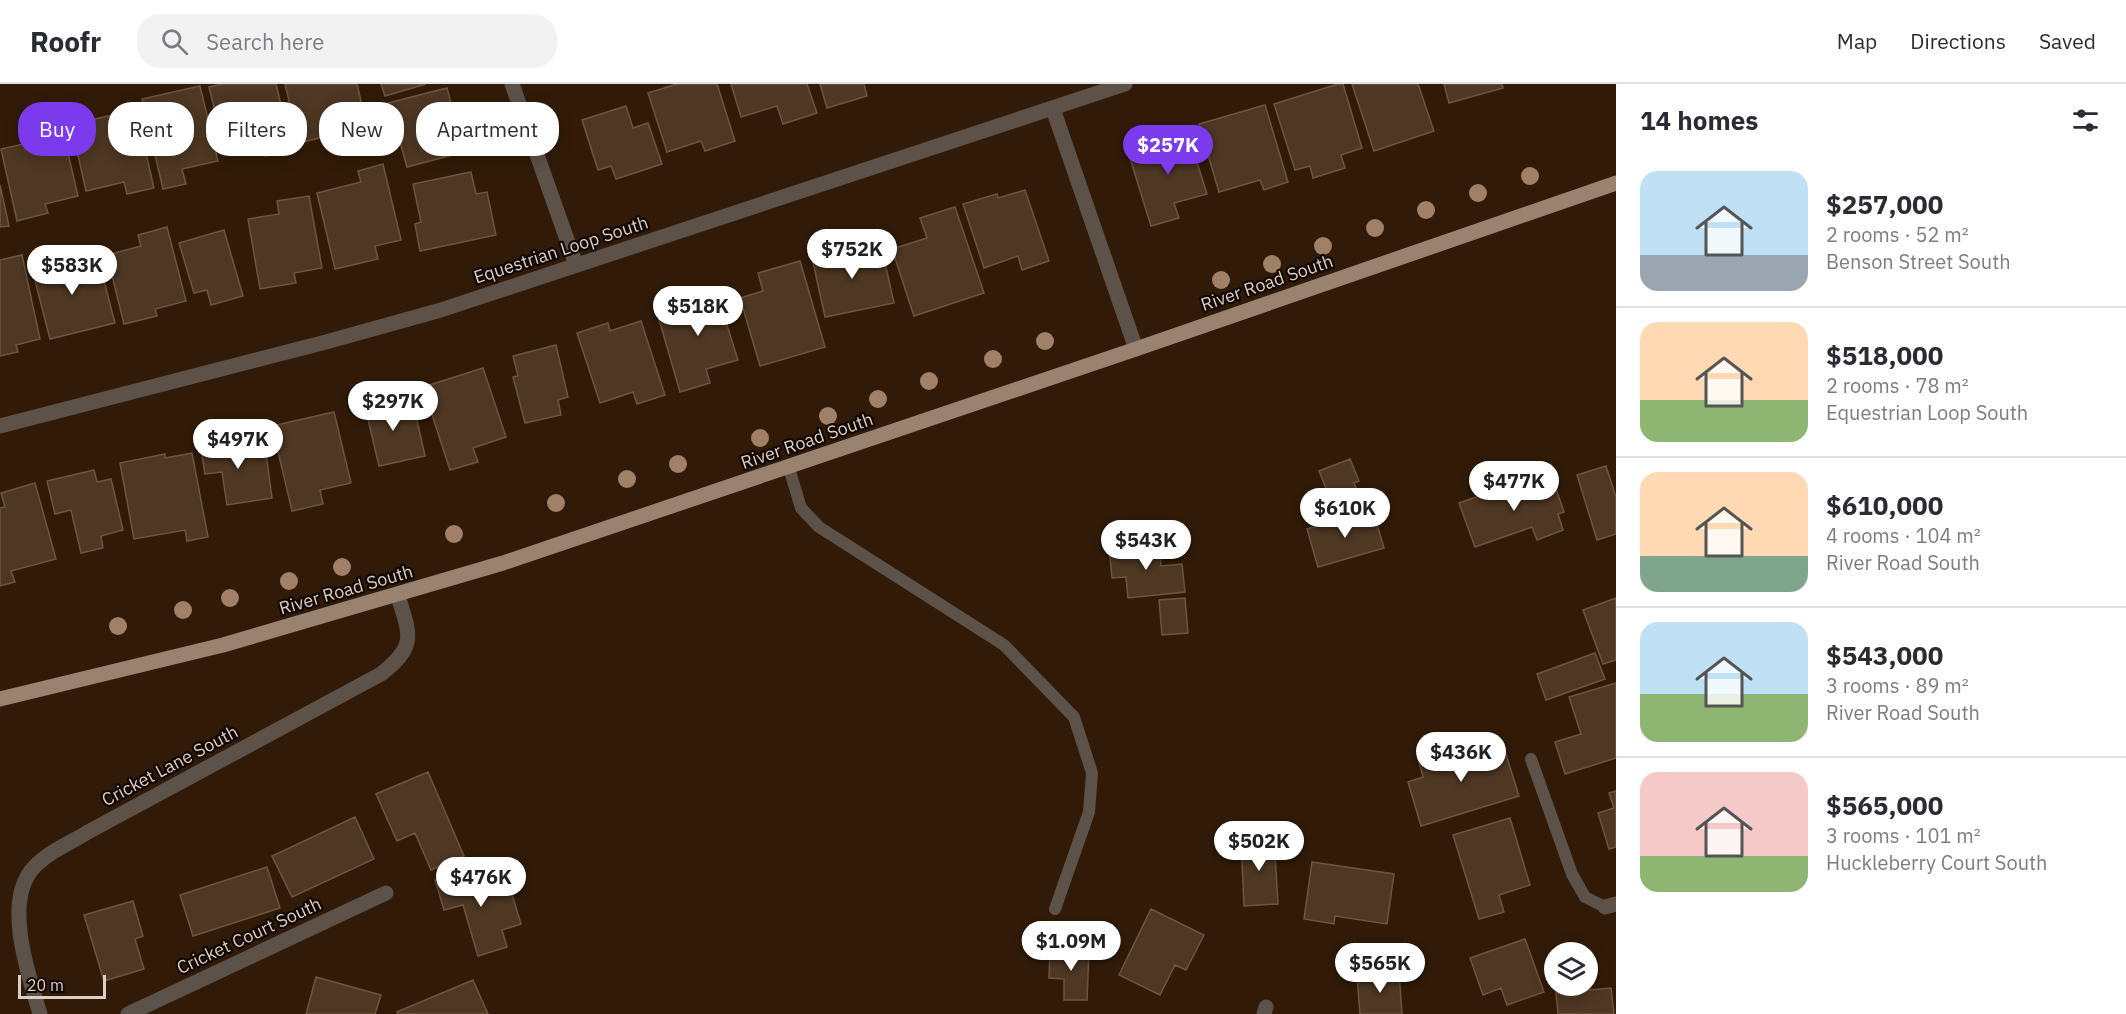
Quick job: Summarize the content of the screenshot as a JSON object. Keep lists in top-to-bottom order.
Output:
{
  "streets": {
    "main road": ["River Road South"],
    "street": ["Equestrian Loop South", "Cricket Lane South", "Cricket Court South"]
  },
  "crossings": [
    ["River Road South", "Cricket Lane South"]
  ],
  "scale_bar": "20 m",
  "page": {
    "header": "Roofr",
    "search": "Search here",
    "nav": ["Map", "Directions", "Saved"],
    "heading": "14 homes",
    "chip": [
      "Buy",
      "Rent",
      "Filters",
      "New",
      "Apartment"
    ],
    "price": [
      "$257K",
      "$752K",
      "$583K",
      "$518K",
      "$297K",
      "$497K",
      "$477K",
      "$610K",
      "$543K",
      "$436K",
      "$502K",
      "$476K",
      "$1.09M",
      "$565K"
    ],
    "list": [
      {
        "name": "$257,000",
        "note": "2 rooms · 52 m² · Benson Street South"
      },
      {
        "name": "$518,000",
        "note": "2 rooms · 78 m² · Equestrian Loop South"
      },
      {
        "name": "$610,000",
        "note": "4 rooms · 104 m² · River Road South"
      },
      {
        "name": "$543,000",
        "note": "3 rooms · 89 m² · River Road South"
      },
      {
        "name": "$565,000",
        "note": "3 rooms · 101 m² · Huckleberry Court South"
      }
    ],
    "scale": "20 m"
  }
}
